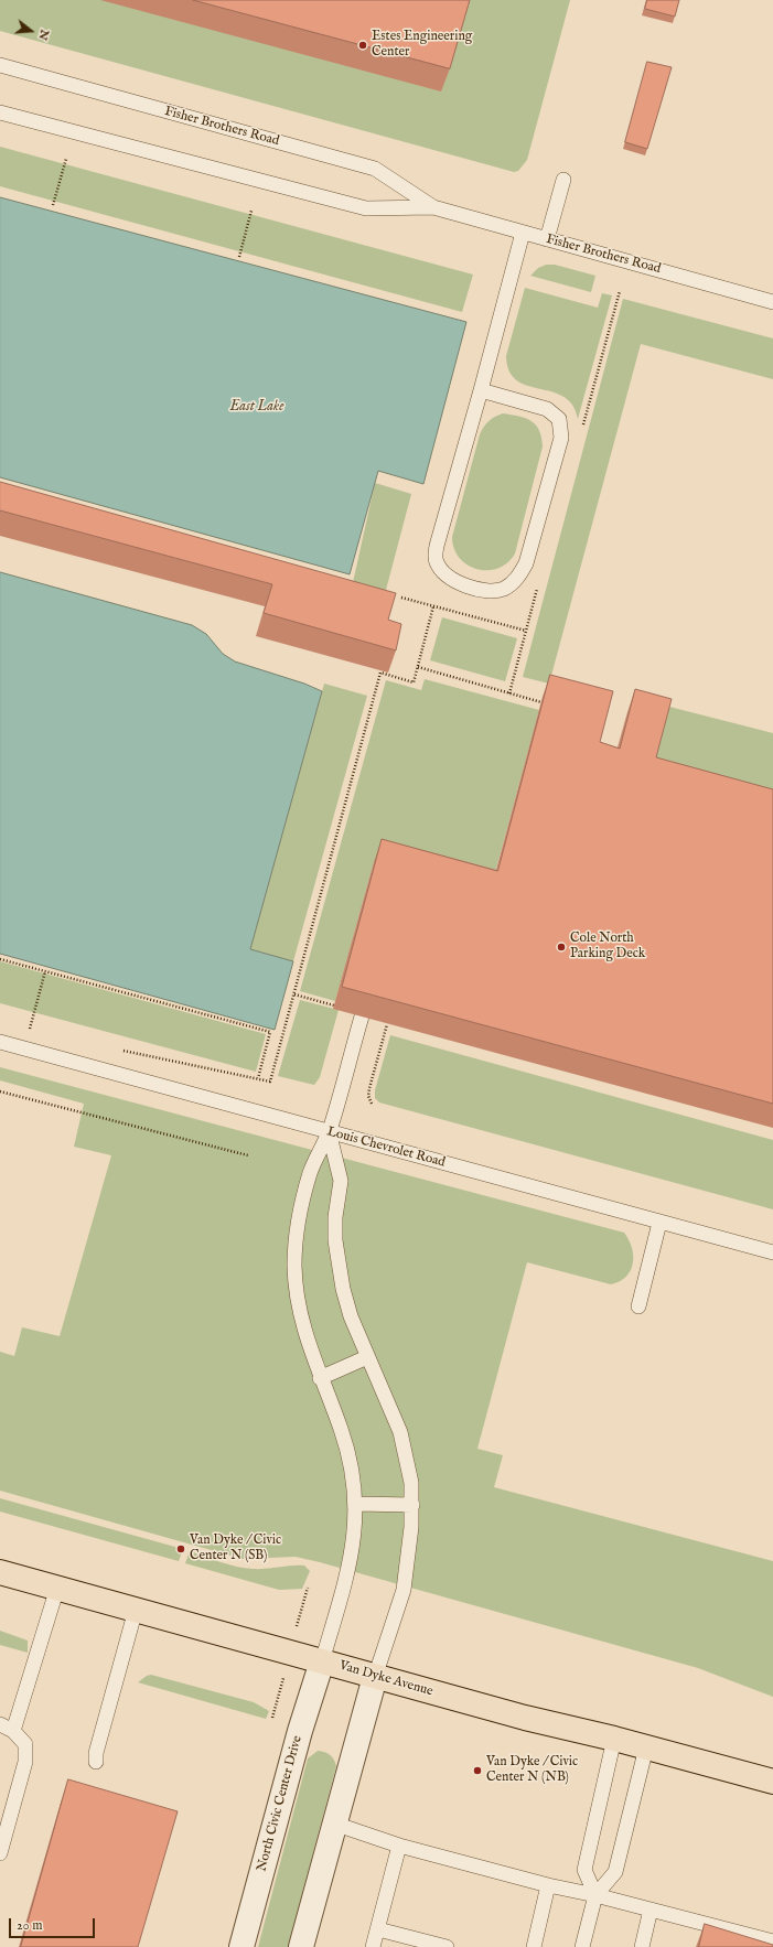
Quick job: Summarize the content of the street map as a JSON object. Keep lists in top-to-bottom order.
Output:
{
  "streets": {
    "main road": ["Van Dyke Avenue"],
    "street": ["North Civic Center Drive"],
    "lane": ["Fisher Brothers Road", "Louis Chevrolet Road"]
  },
  "crossings": [
    ["Van Dyke Avenue", "North Civic Center Drive"]
  ],
  "water": ["East Lake"],
  "places": [
    "Estes Engineering Center",
    "Cole North Parking Deck",
    "Van Dyke / Civic Center N (SB)",
    "Van Dyke / Civic Center N (NB)"
  ],
  "scale_bar": "20 m",
  "north": "right"
}
